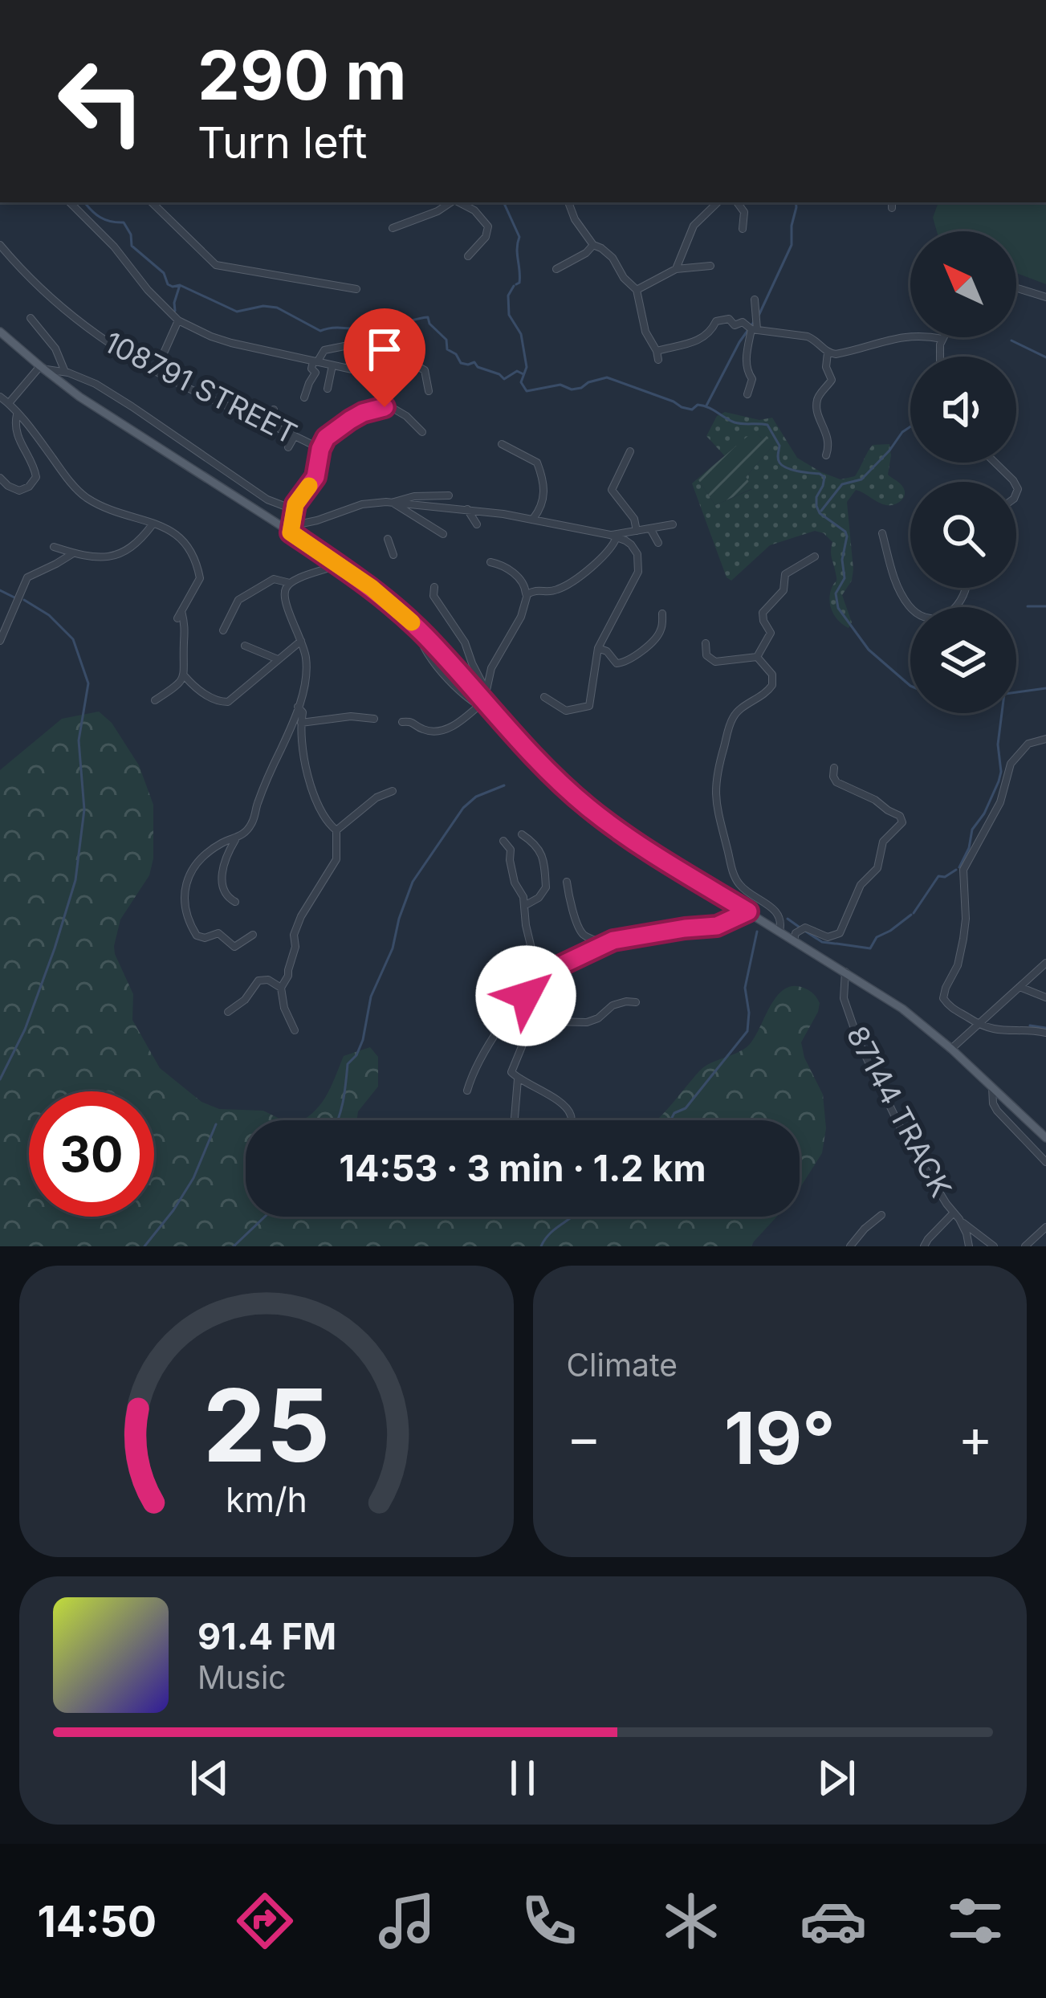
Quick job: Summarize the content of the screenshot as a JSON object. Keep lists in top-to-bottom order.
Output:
{
  "streets": {
    "street": ["108791 STREET", "87144 TRACK"]
  },
  "north": "top left",
  "page": {
    "turn": ["290 m", "Turn left"],
    "limit": "30",
    "trip": "14:53 · 3 min · 1.2 km",
    "tile": "Climate",
    "heat": ["−", "19°", "+"],
    "song": ["91.4 FM", "Music"],
    "tabs": "14:50",
    "gauge": ["25", "km/h"]
  }
}
